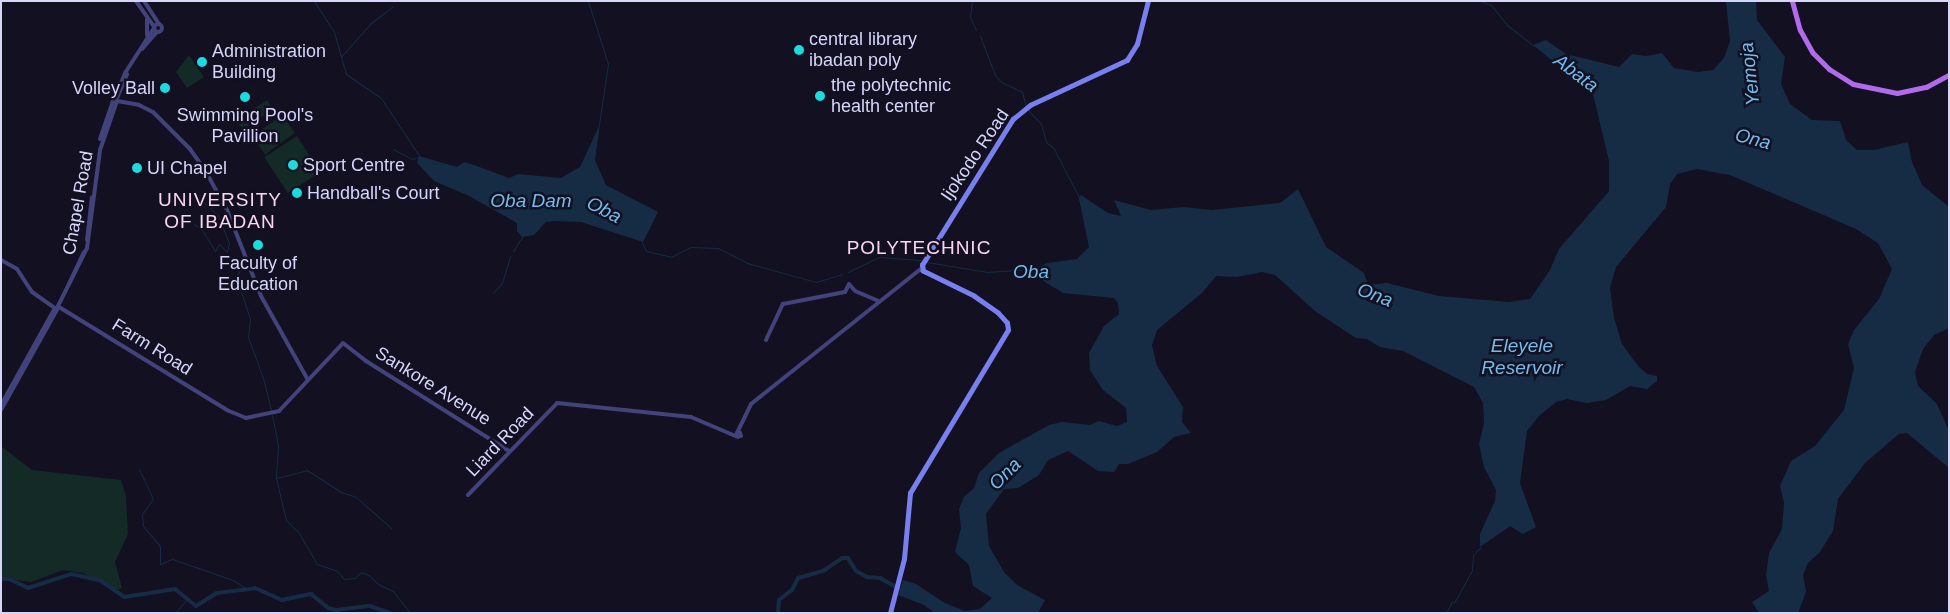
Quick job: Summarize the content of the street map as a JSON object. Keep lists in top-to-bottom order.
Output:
{
  "streets": {
    "main road": ["Ijokodo Road"],
    "street": [
      "Chapel Road",
      "Farm Road",
      "Sankore Avenue",
      "Liard Road"
    ]
  },
  "crossings": [
    ["Chapel Road", "Farm Road"],
    ["Farm Road", "Sankore Avenue"],
    ["Sankore Avenue", "Liard Road"]
  ],
  "districts": ["UNIVERSITY OF IBADAN", "POLYTECHNIC"],
  "water": [
    "Abata",
    "Yemoja",
    "Ona",
    "Oba Dam",
    "Oba",
    "Eleyele Reservoir"
  ],
  "places": [
    "central library ibadan poly",
    "Administration Building",
    "Volley Ball",
    "the polytechnic health center",
    "Swimming Pool's Pavillion",
    "Sport Centre",
    "UI Chapel",
    "Handball's Court",
    "Faculty of Education"
  ]
}
